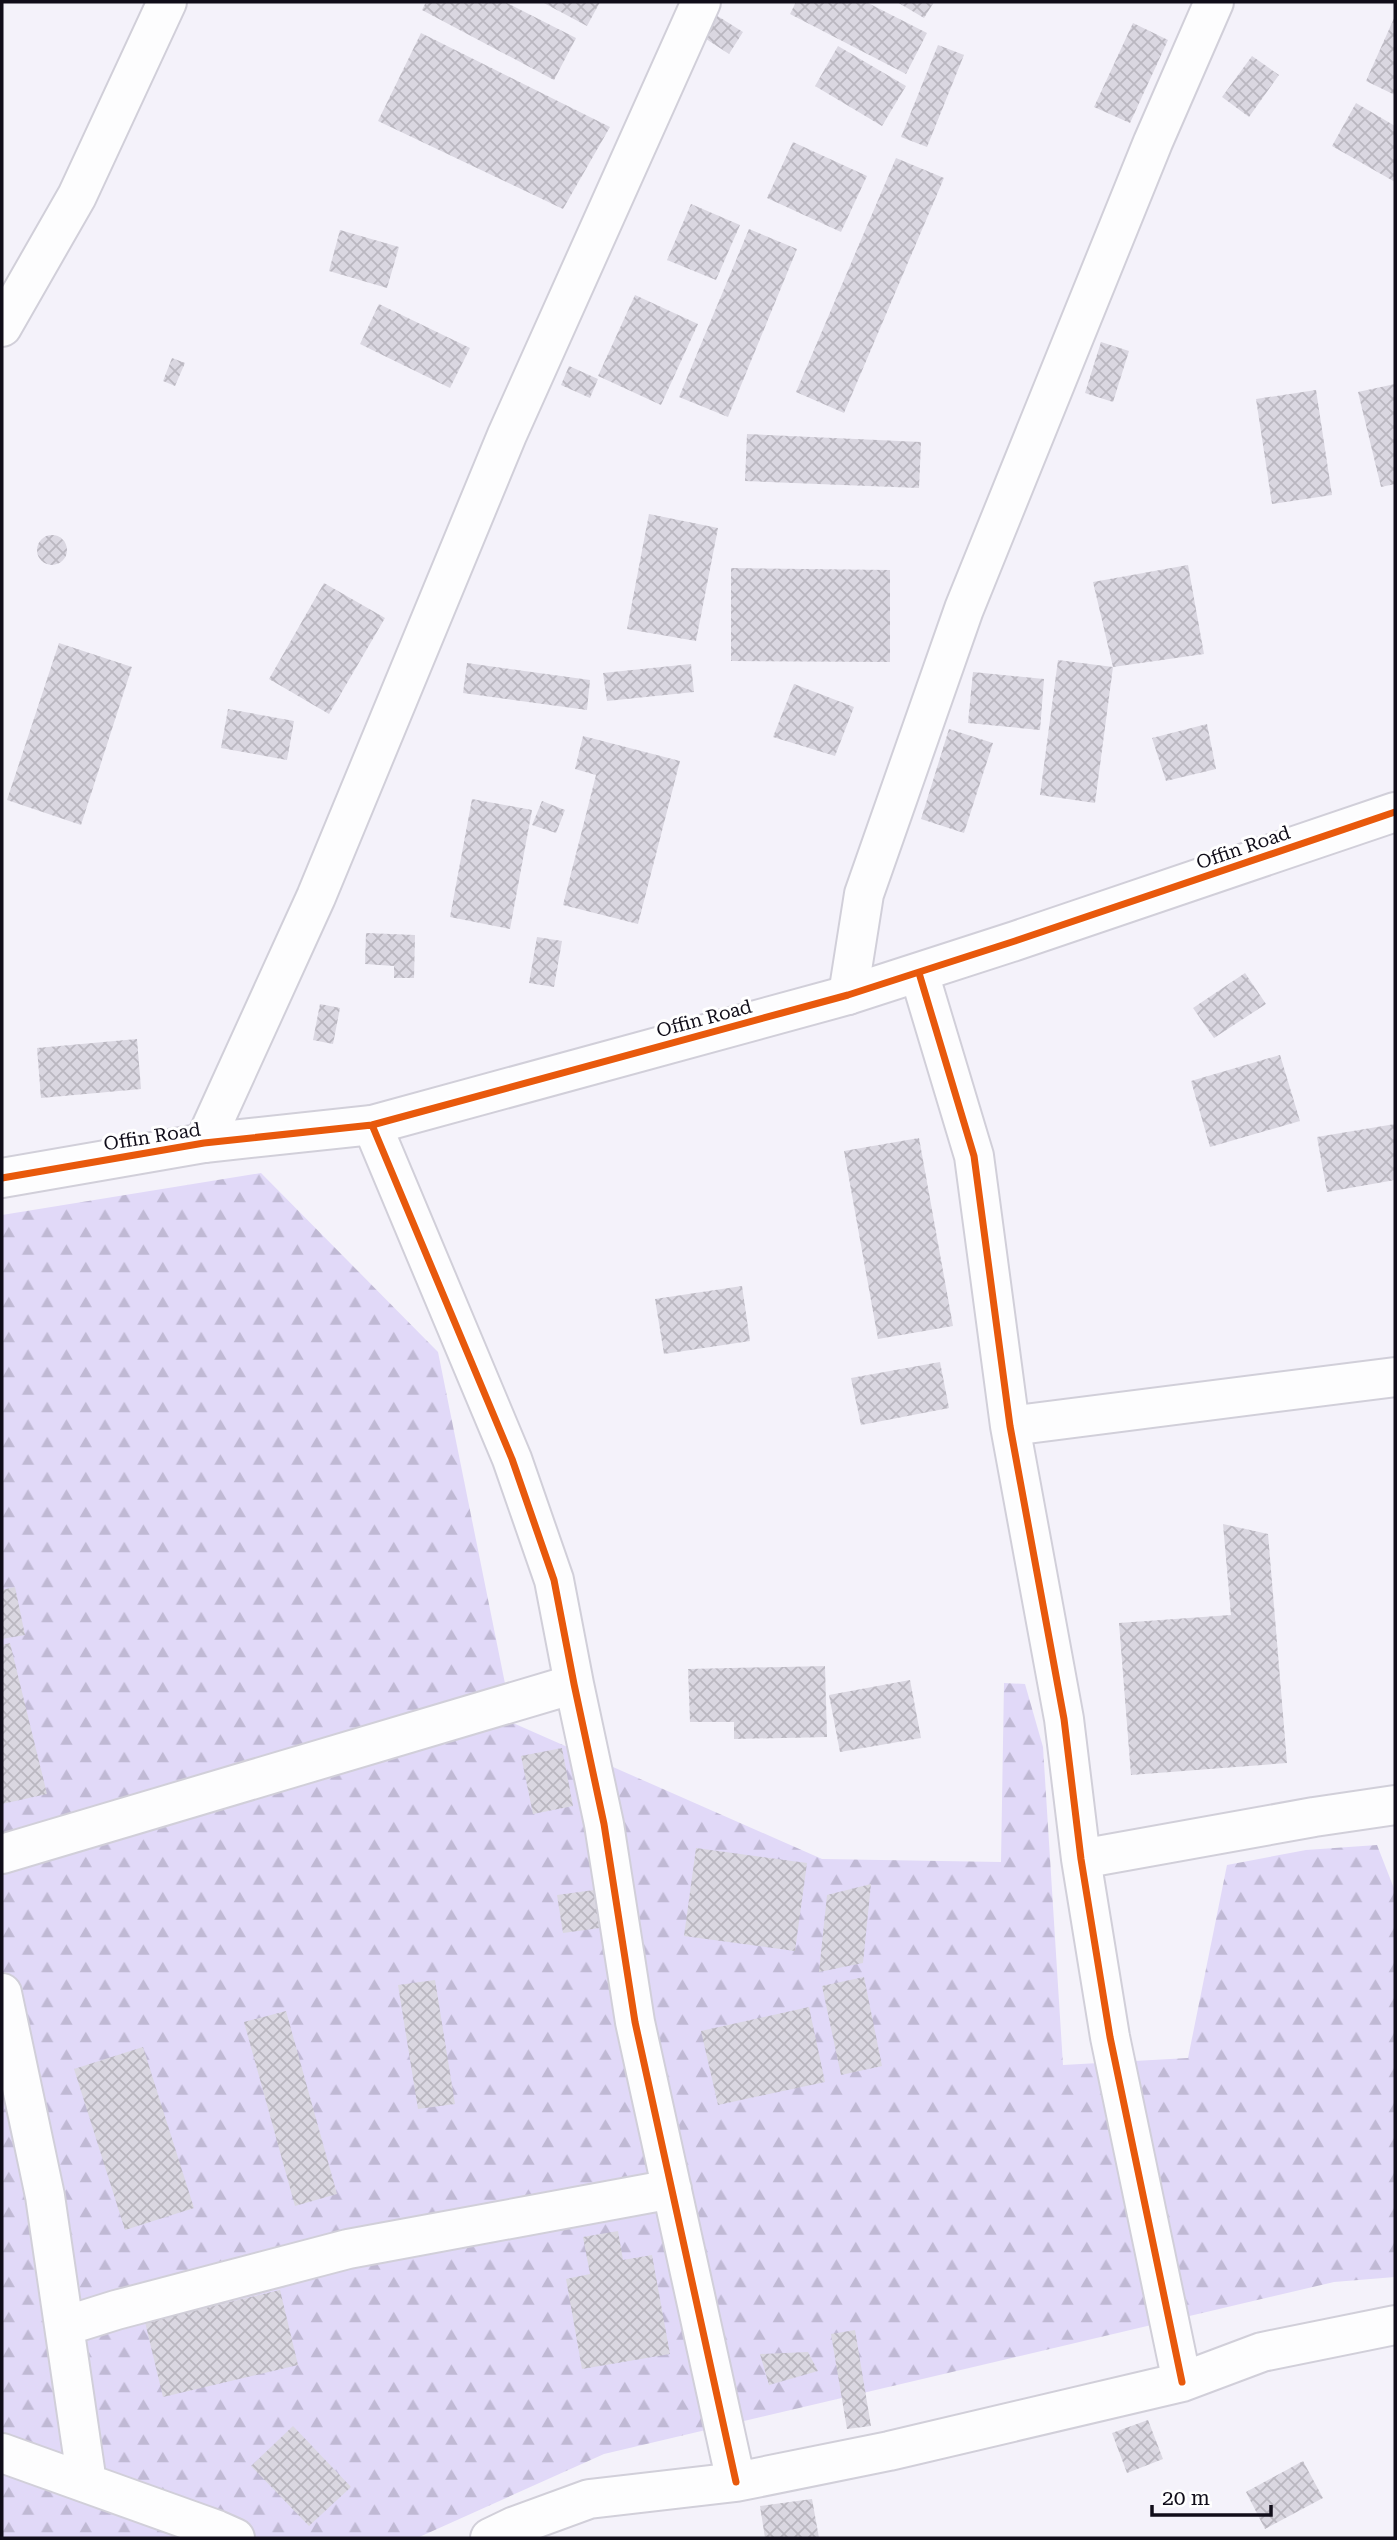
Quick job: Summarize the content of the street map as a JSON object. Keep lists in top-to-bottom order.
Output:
{
  "streets": {
    "street": ["Offin Road"]
  },
  "scale_bar": "20 m"
}
